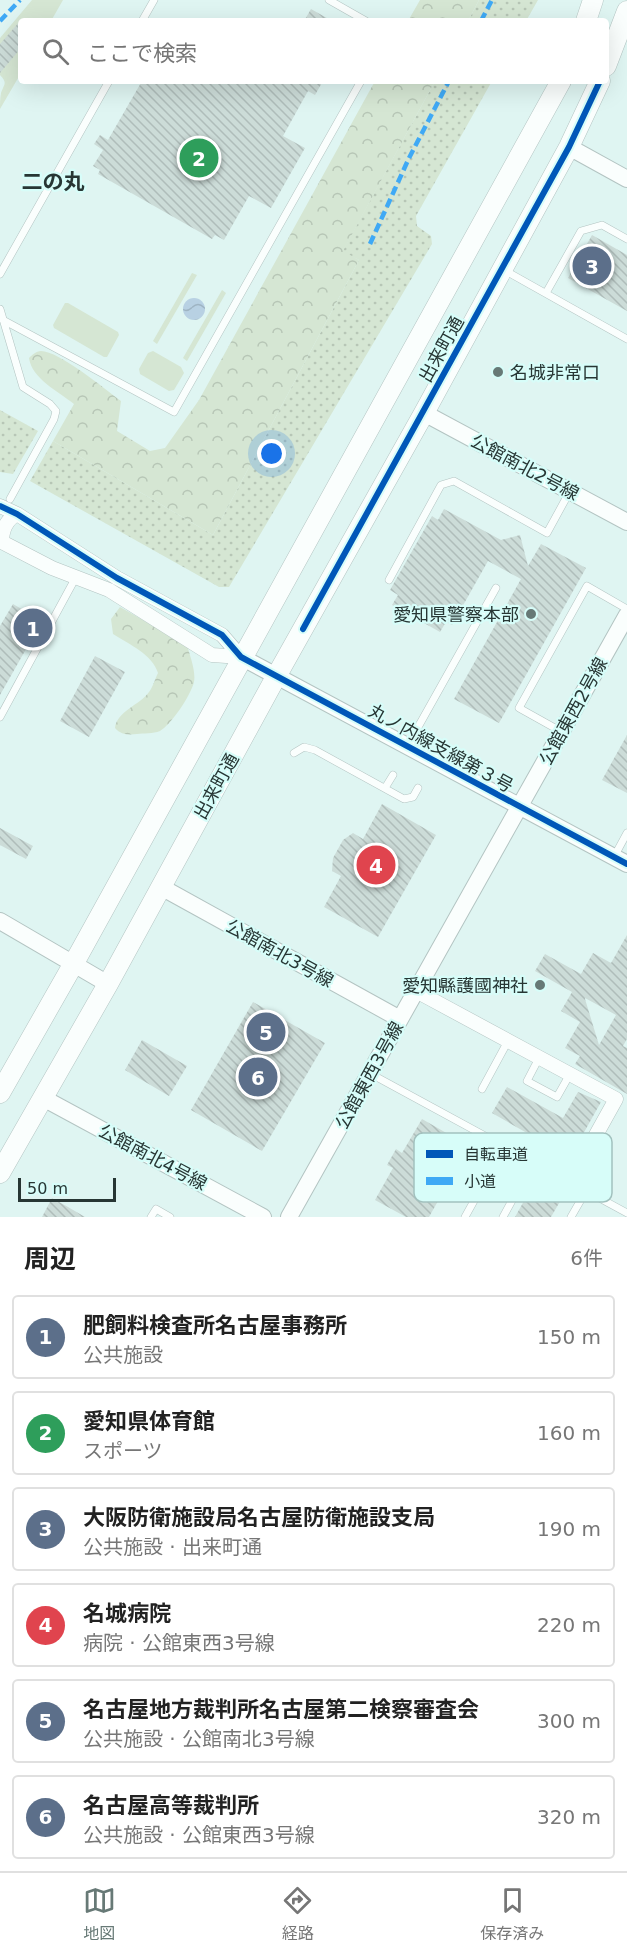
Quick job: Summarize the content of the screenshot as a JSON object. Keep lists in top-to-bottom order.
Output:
{
  "streets": {
    "main road": ["出来町通"],
    "street": [
      "公館南北2号線",
      "公館東西2号線",
      "丸ノ内線支線第３号",
      "公館南北3号線",
      "公館東西3号線",
      "公館南北4号線"
    ]
  },
  "crossings": [
    ["出来町通", "公館南北2号線"],
    ["出来町通", "丸ノ内線支線第３号"],
    ["出来町通", "公館南北3号線"],
    ["出来町通", "公館南北4号線"],
    ["公館東西2号線", "丸ノ内線支線第３号"],
    ["公館東西2号線", "公館東西3号線"],
    ["丸ノ内線支線第３号", "公館東西3号線"],
    ["公館南北3号線", "公館東西3号線"]
  ],
  "districts": ["二の丸"],
  "places": ["名城非常口", "愛知県警察本部", "愛知縣護國神社"],
  "legend": ["自転車道", "小道"],
  "scale_bar": "50 m",
  "page": {
    "search": "ここで検索",
    "pins": [
      "2",
      "3",
      "1",
      "4",
      "5",
      "6"
    ],
    "scale": "50 m",
    "heading": ["周辺", "6件"],
    "list": [
      {
        "mark": "1",
        "name": "肥飼料検査所名古屋事務所",
        "note": "公共施設",
        "value": "150 m"
      },
      {
        "mark": "2",
        "name": "愛知県体育館",
        "note": "スポーツ",
        "value": "160 m"
      },
      {
        "mark": "3",
        "name": "大阪防衛施設局名古屋防衛施設支局",
        "note": "公共施設 · 出来町通",
        "value": "190 m"
      },
      {
        "mark": "4",
        "name": "名城病院",
        "note": "病院 · 公館東西3号線",
        "value": "220 m"
      },
      {
        "mark": "5",
        "name": "名古屋地方裁判所名古屋第二検察審査会",
        "note": "公共施設 · 公館南北3号線",
        "value": "300 m"
      },
      {
        "mark": "6",
        "name": "名古屋高等裁判所",
        "note": "公共施設 · 公館東西3号線",
        "value": "320 m"
      }
    ],
    "nav": ["地図", "経路", "保存済み"]
  }
}
